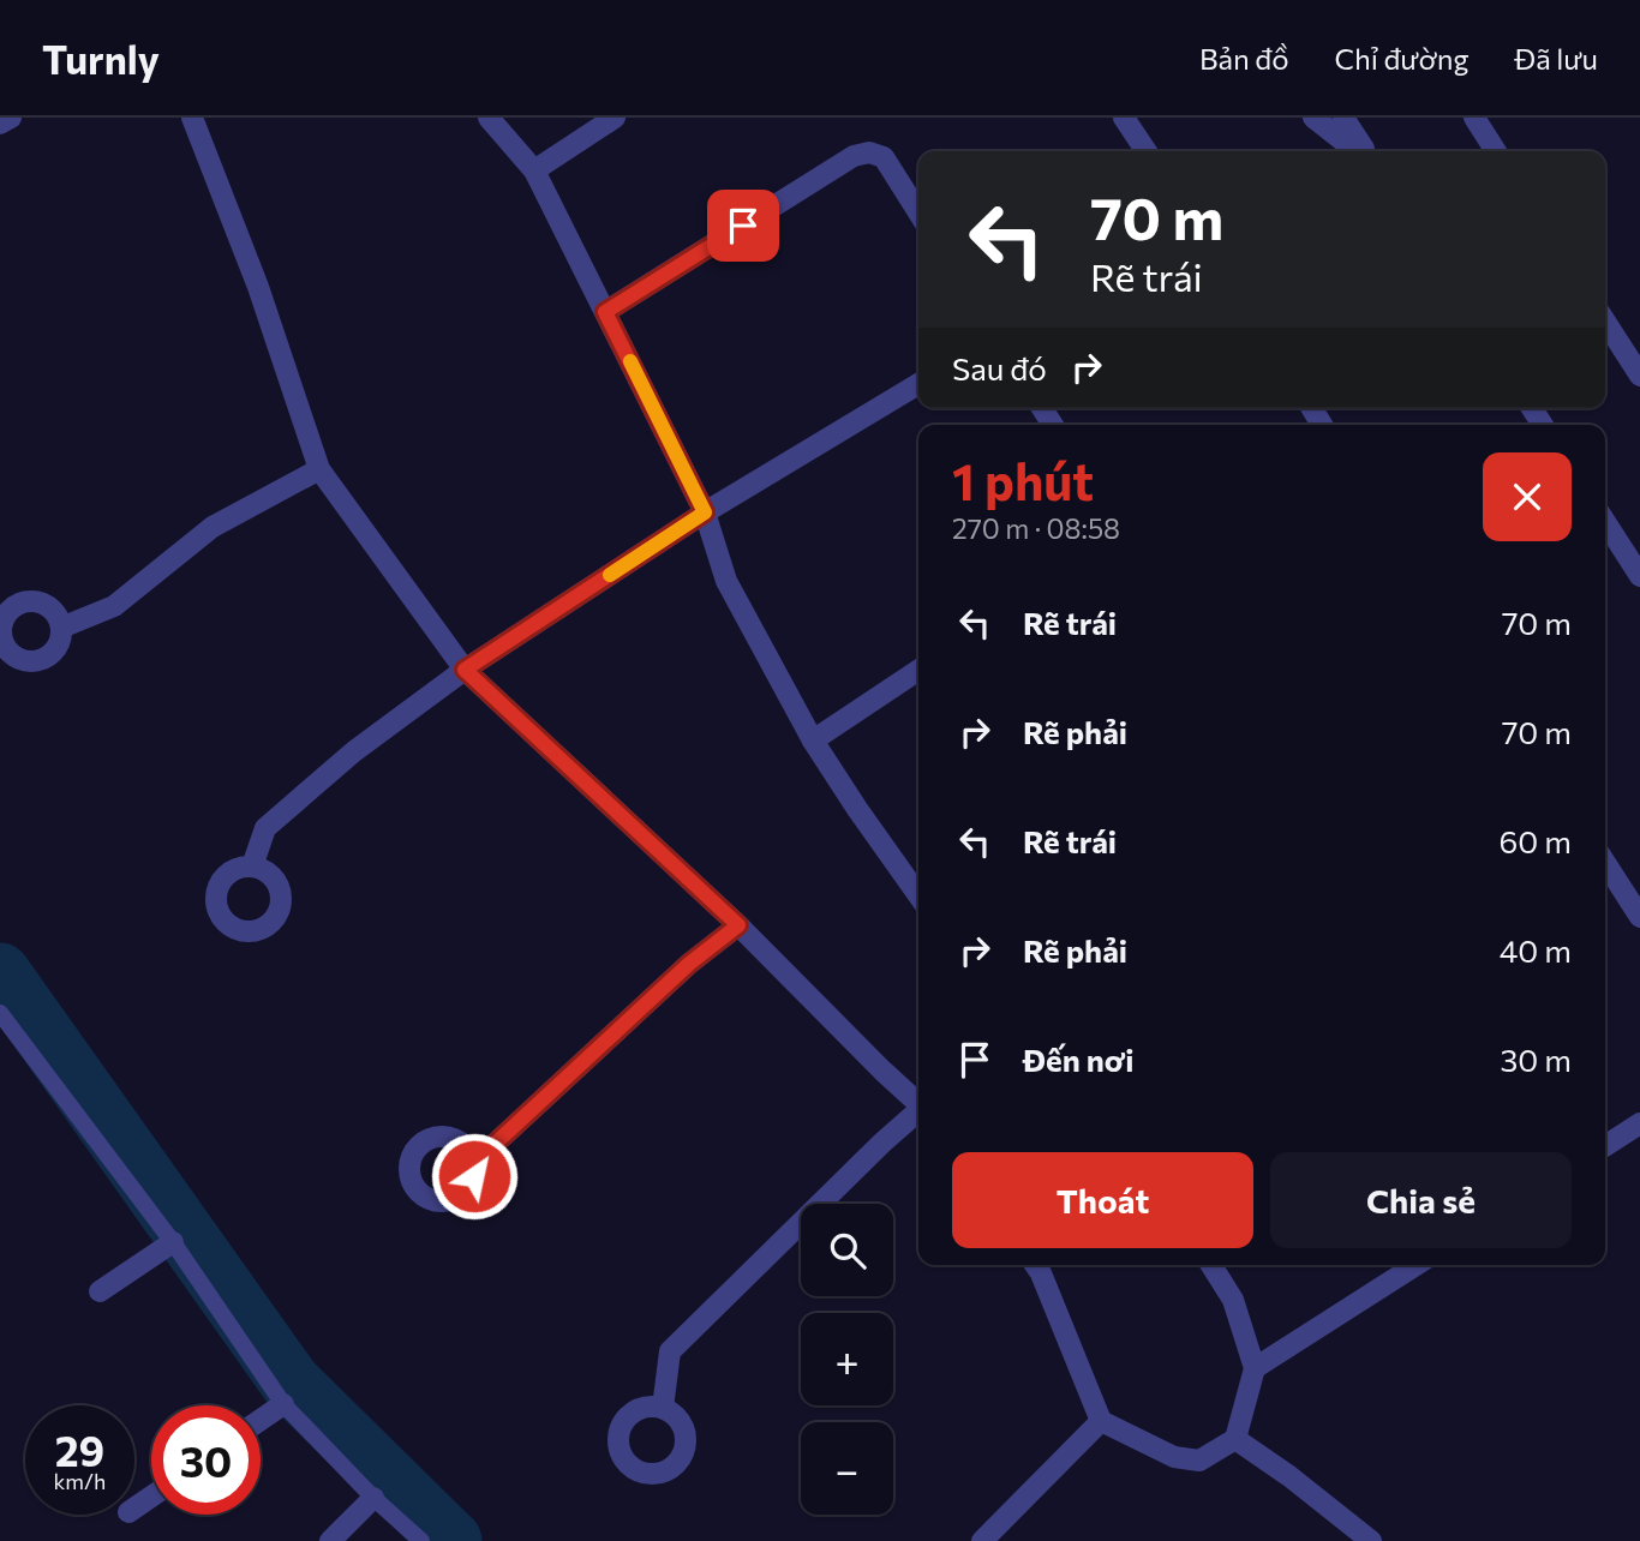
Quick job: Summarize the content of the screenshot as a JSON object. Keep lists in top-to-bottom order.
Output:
{
  "page": {
    "header": "Turnly",
    "nav": ["Bản đồ", "Chỉ đường", "Đã lưu"],
    "turn": ["70 m", "Rẽ trái"],
    "then": "Sau đó",
    "heading": ["1 phút", "270 m · 08:58"],
    "list": [
      {
        "name": "Rẽ trái",
        "value": "70 m"
      },
      {
        "name": "Rẽ phải",
        "value": "70 m"
      },
      {
        "name": "Rẽ trái",
        "value": "60 m"
      },
      {
        "name": "Rẽ phải",
        "value": "40 m"
      },
      {
        "name": "Đến nơi",
        "value": "30 m"
      }
    ],
    "buttons": ["Thoát", "Chia sẻ"],
    "map_buttons": ["+", "−"],
    "speed": "29 km/h",
    "limit": "30"
  }
}
